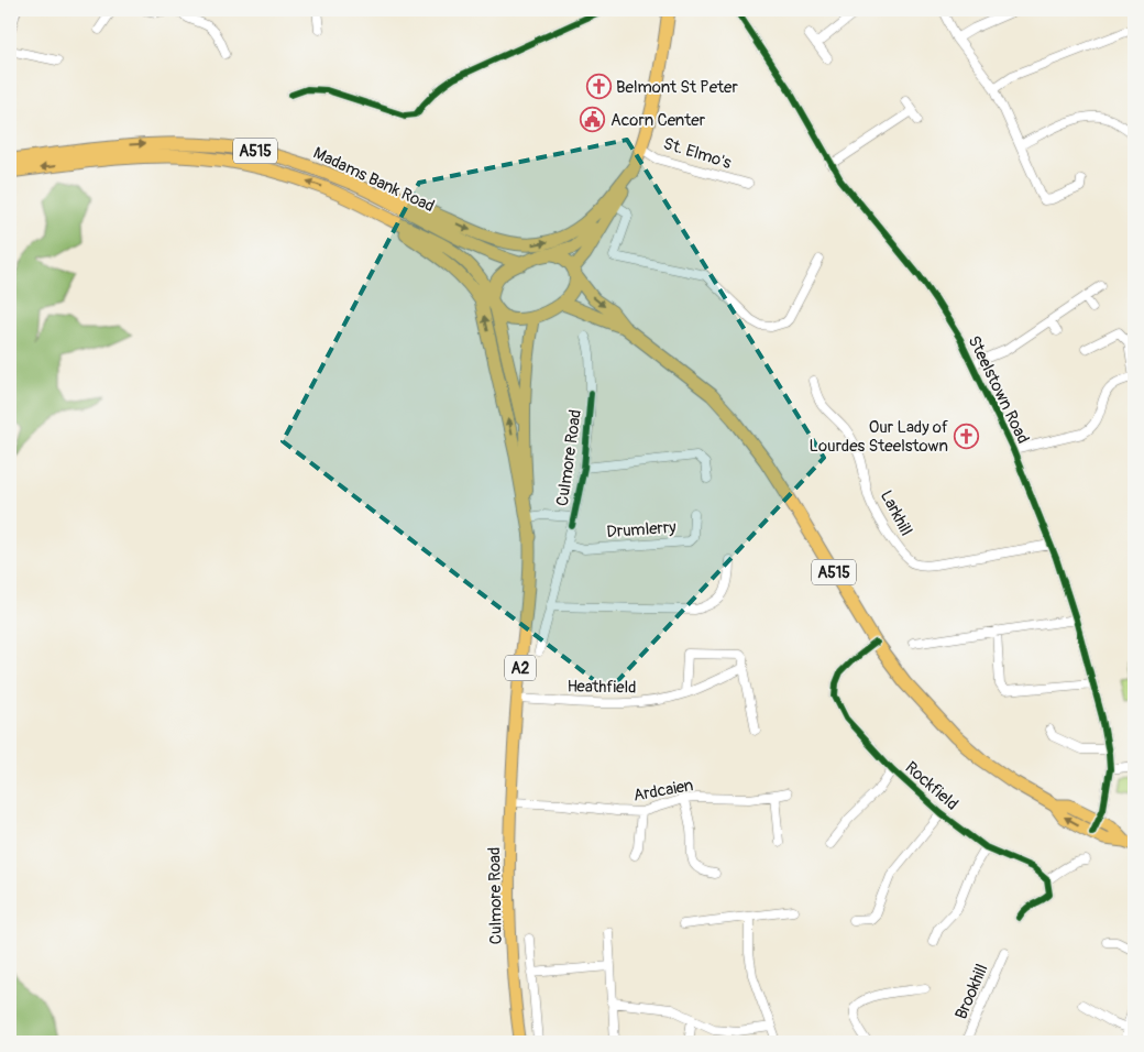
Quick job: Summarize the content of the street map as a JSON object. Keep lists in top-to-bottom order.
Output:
{
  "streets": {
    "highway": ["A515", "Madams Bank Road", "A2"],
    "main road": ["Culmore Road"],
    "street": [
      "St. Elmo's",
      "Steelstown Road",
      "Larkhill",
      "Drumlerry",
      "Heathfield",
      "Rockfield",
      "Ardcaien",
      "Brookhill"
    ]
  },
  "crossings": [
    ["A515", "Madams Bank Road"],
    ["A515", "Steelstown Road"],
    ["A515", "Culmore Road"],
    ["A515", "A2"],
    ["A515", "Rockfield"],
    ["Madams Bank Road", "Culmore Road"],
    ["Madams Bank Road", "A2"],
    ["Steelstown Road", "Larkhill"],
    ["Culmore Road", "Drumlerry"],
    ["Culmore Road", "A2"],
    ["Culmore Road", "Heathfield"],
    ["Culmore Road", "Ardcaien"]
  ],
  "places": {
    "church": ["Belmont St Peter", "Our Lady of Lourdes Steelstown"],
    "public building": ["Acorn Center"]
  }
}
